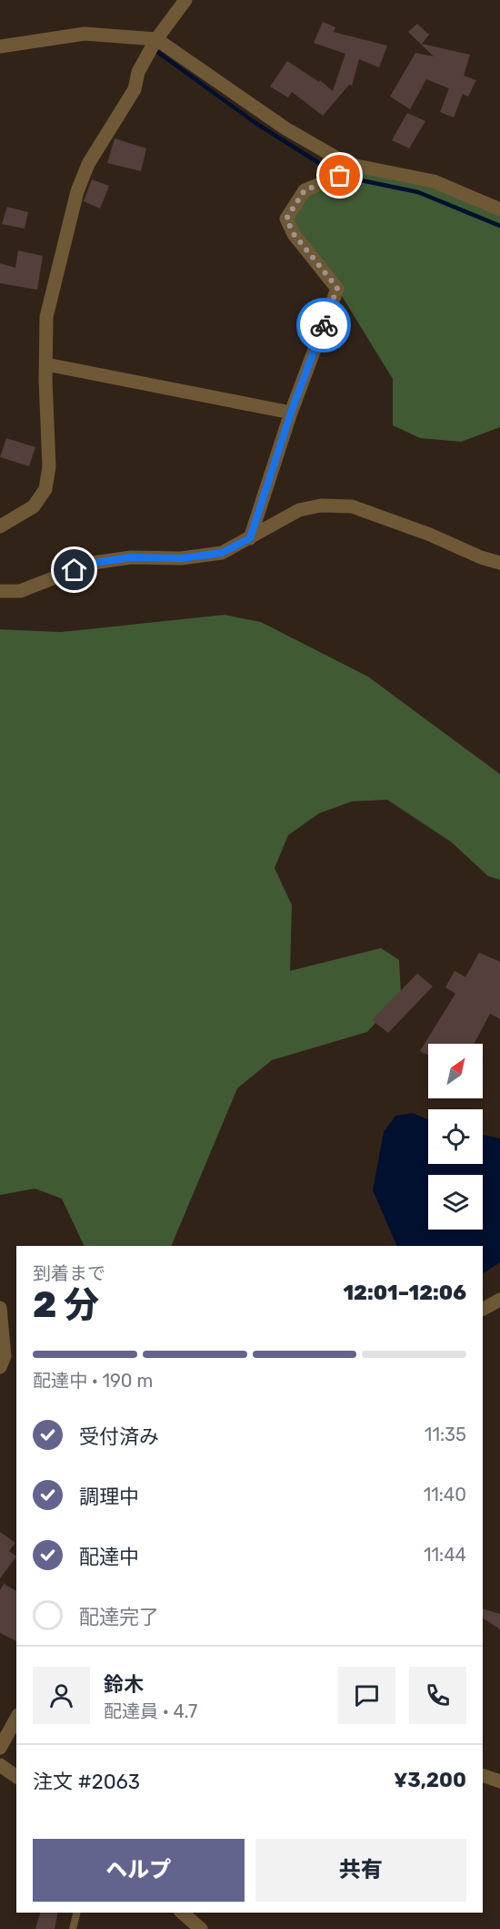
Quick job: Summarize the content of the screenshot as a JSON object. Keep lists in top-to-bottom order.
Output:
{
  "north": "top right",
  "page": {
    "heading": ["2 分", "到着まで", "12:01–12:06"],
    "panel": [
      "鈴木",
      "配達員 · 4.7",
      "注文 #2063",
      "¥3,200"
    ],
    "bar": "配達中 · 190 m",
    "list": [
      ["受付済み", "11:35"],
      ["調理中", "11:40"],
      ["配達中", "11:44"],
      "配達完了"
    ],
    "buttons": ["ヘルプ", "共有"]
  }
}
